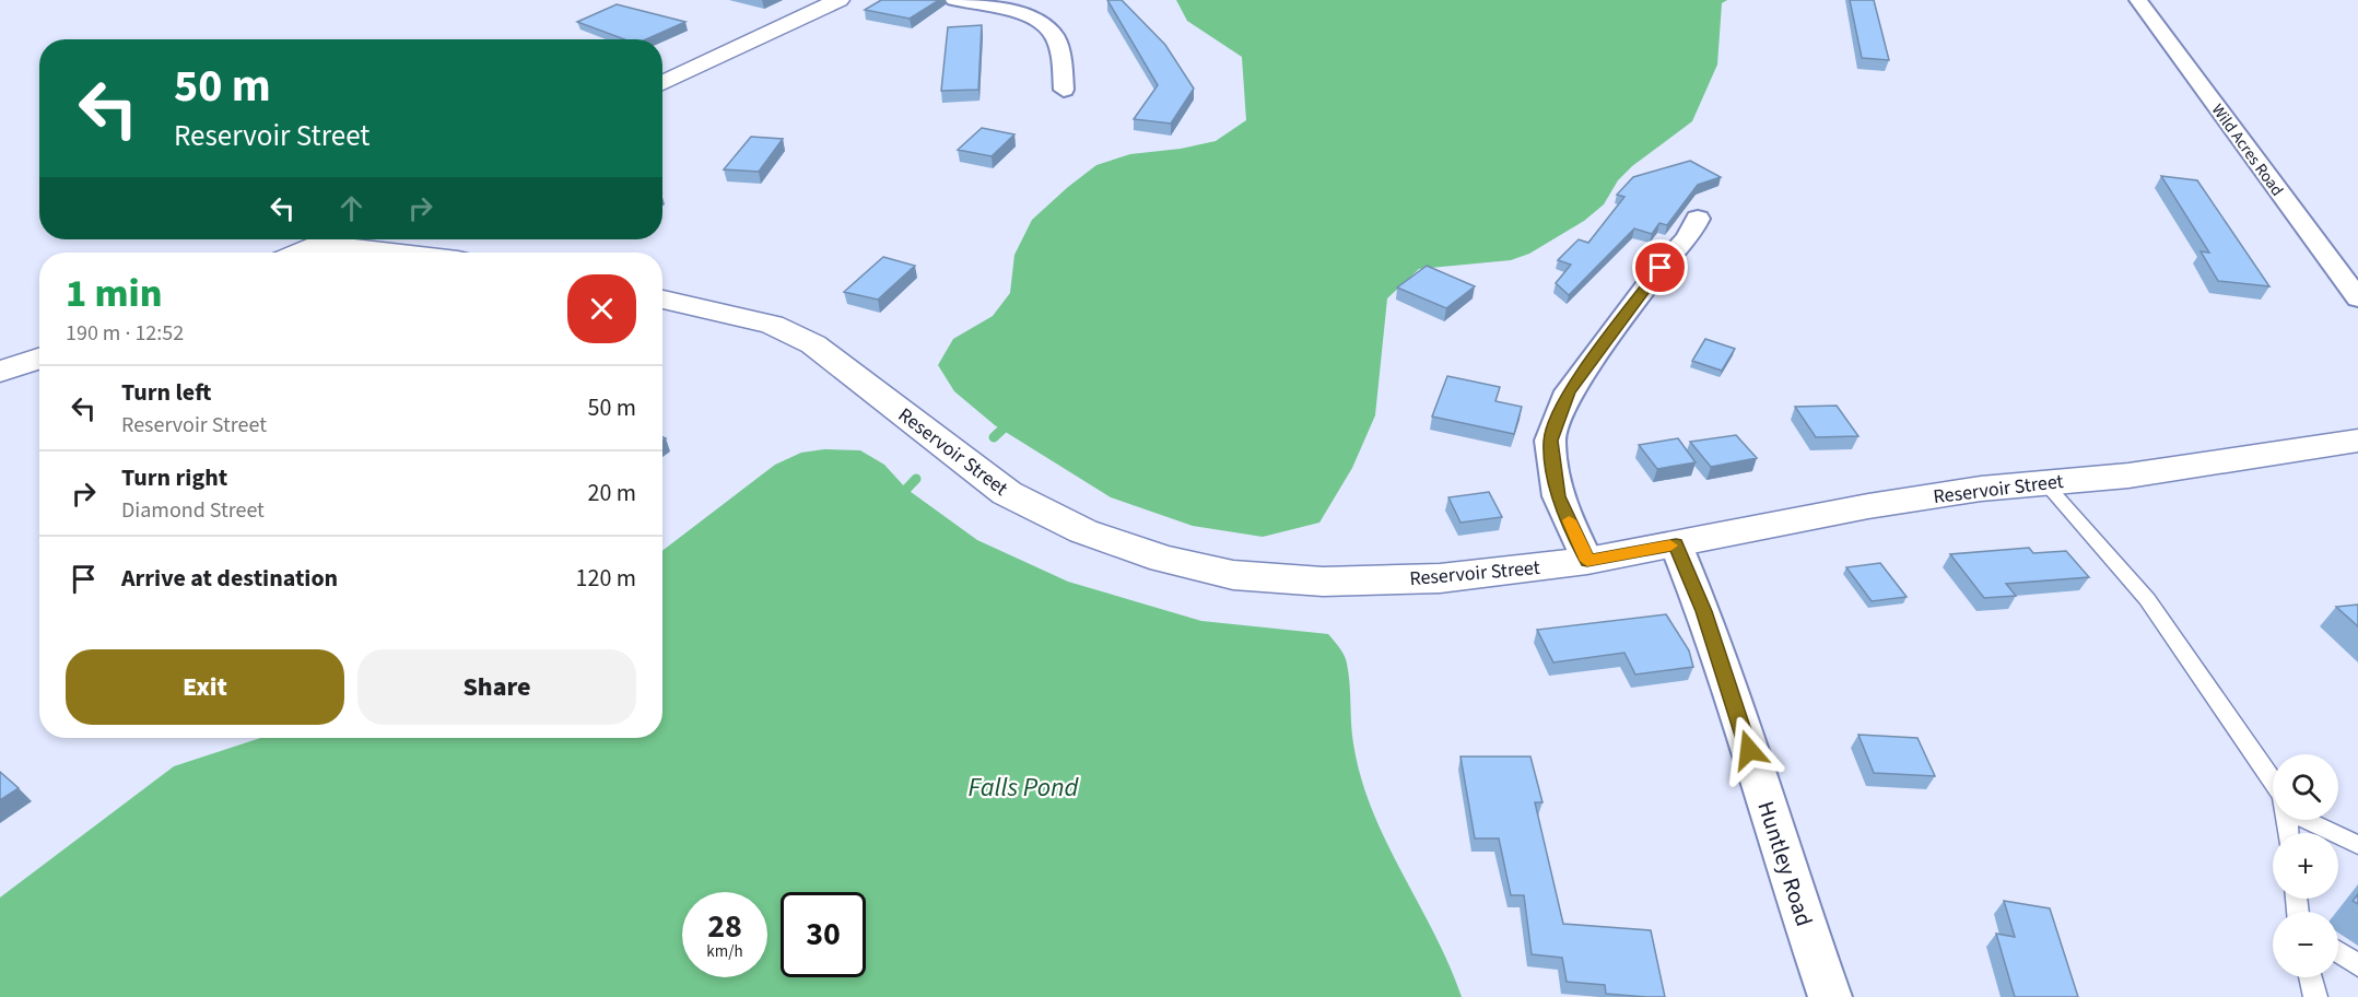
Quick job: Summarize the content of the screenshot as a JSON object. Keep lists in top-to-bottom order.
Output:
{
  "streets": {
    "street": ["Wild Acres Road", "Reservoir Street", "Huntley Road"]
  },
  "crossings": [
    ["Reservoir Street", "Huntley Road"]
  ],
  "water": ["Falls Pond"],
  "page": {
    "turn": ["50 m", "Reservoir Street"],
    "heading": ["1 min", "190 m · 12:52"],
    "list": [
      {
        "name": "Turn left",
        "note": "Reservoir Street",
        "value": "50 m"
      },
      {
        "name": "Turn right",
        "note": "Diamond Street",
        "value": "20 m"
      },
      {
        "name": "Arrive at destination",
        "value": "120 m"
      }
    ],
    "buttons": ["Exit", "Share"],
    "map_buttons": ["+", "−"],
    "speed": "28 km/h",
    "limit": "30"
  }
}
